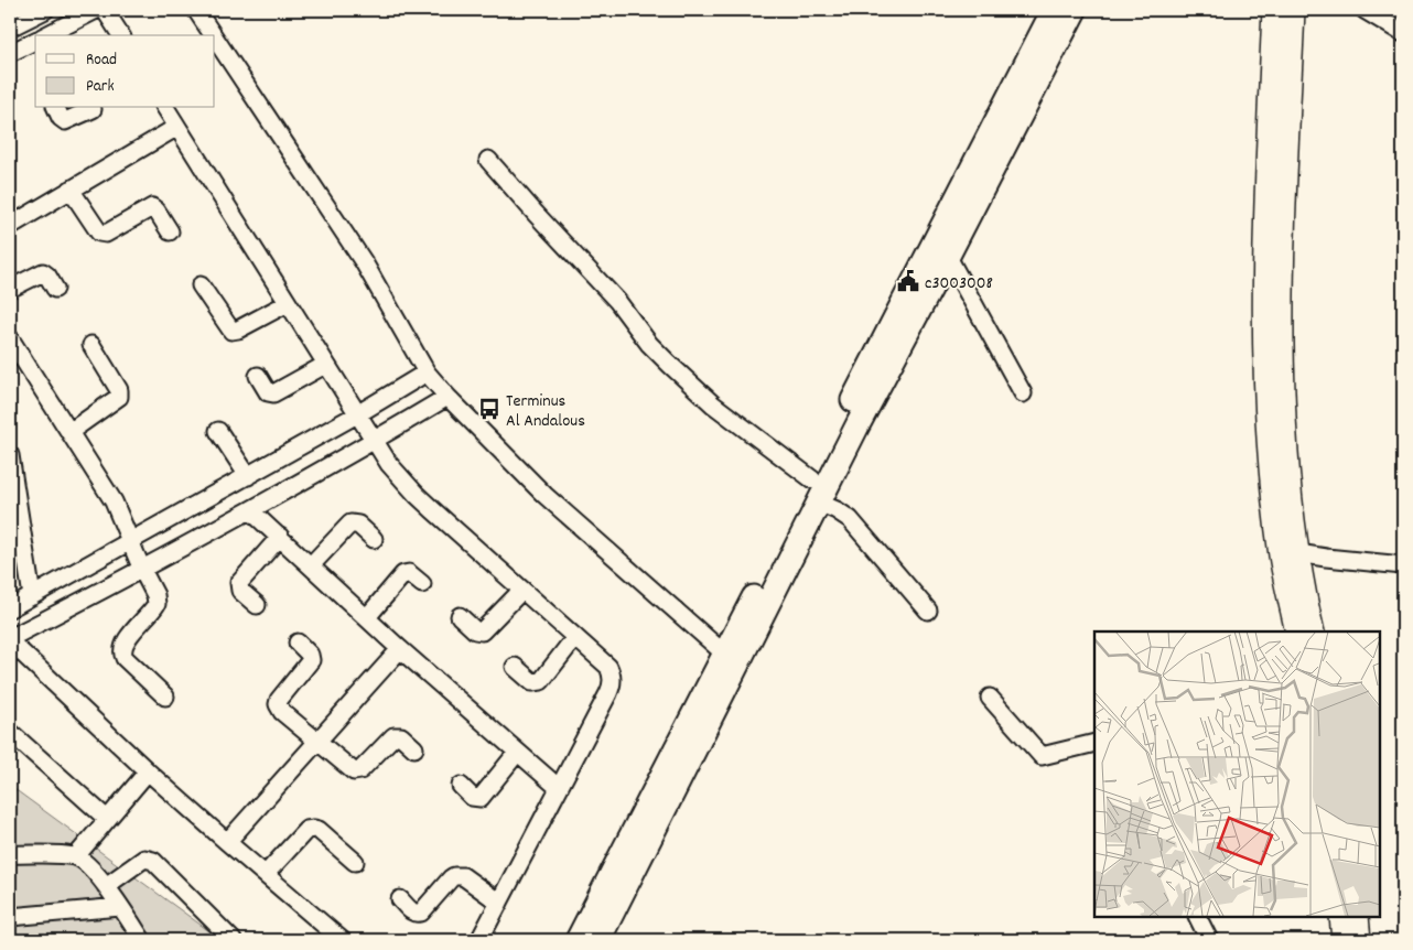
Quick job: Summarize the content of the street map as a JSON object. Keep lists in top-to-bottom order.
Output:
{
  "places": {
    "public building": ["c3003008"],
    "bus stop": ["Terminus Al Andalous"]
  },
  "legend": ["Road", "Park"]
}
